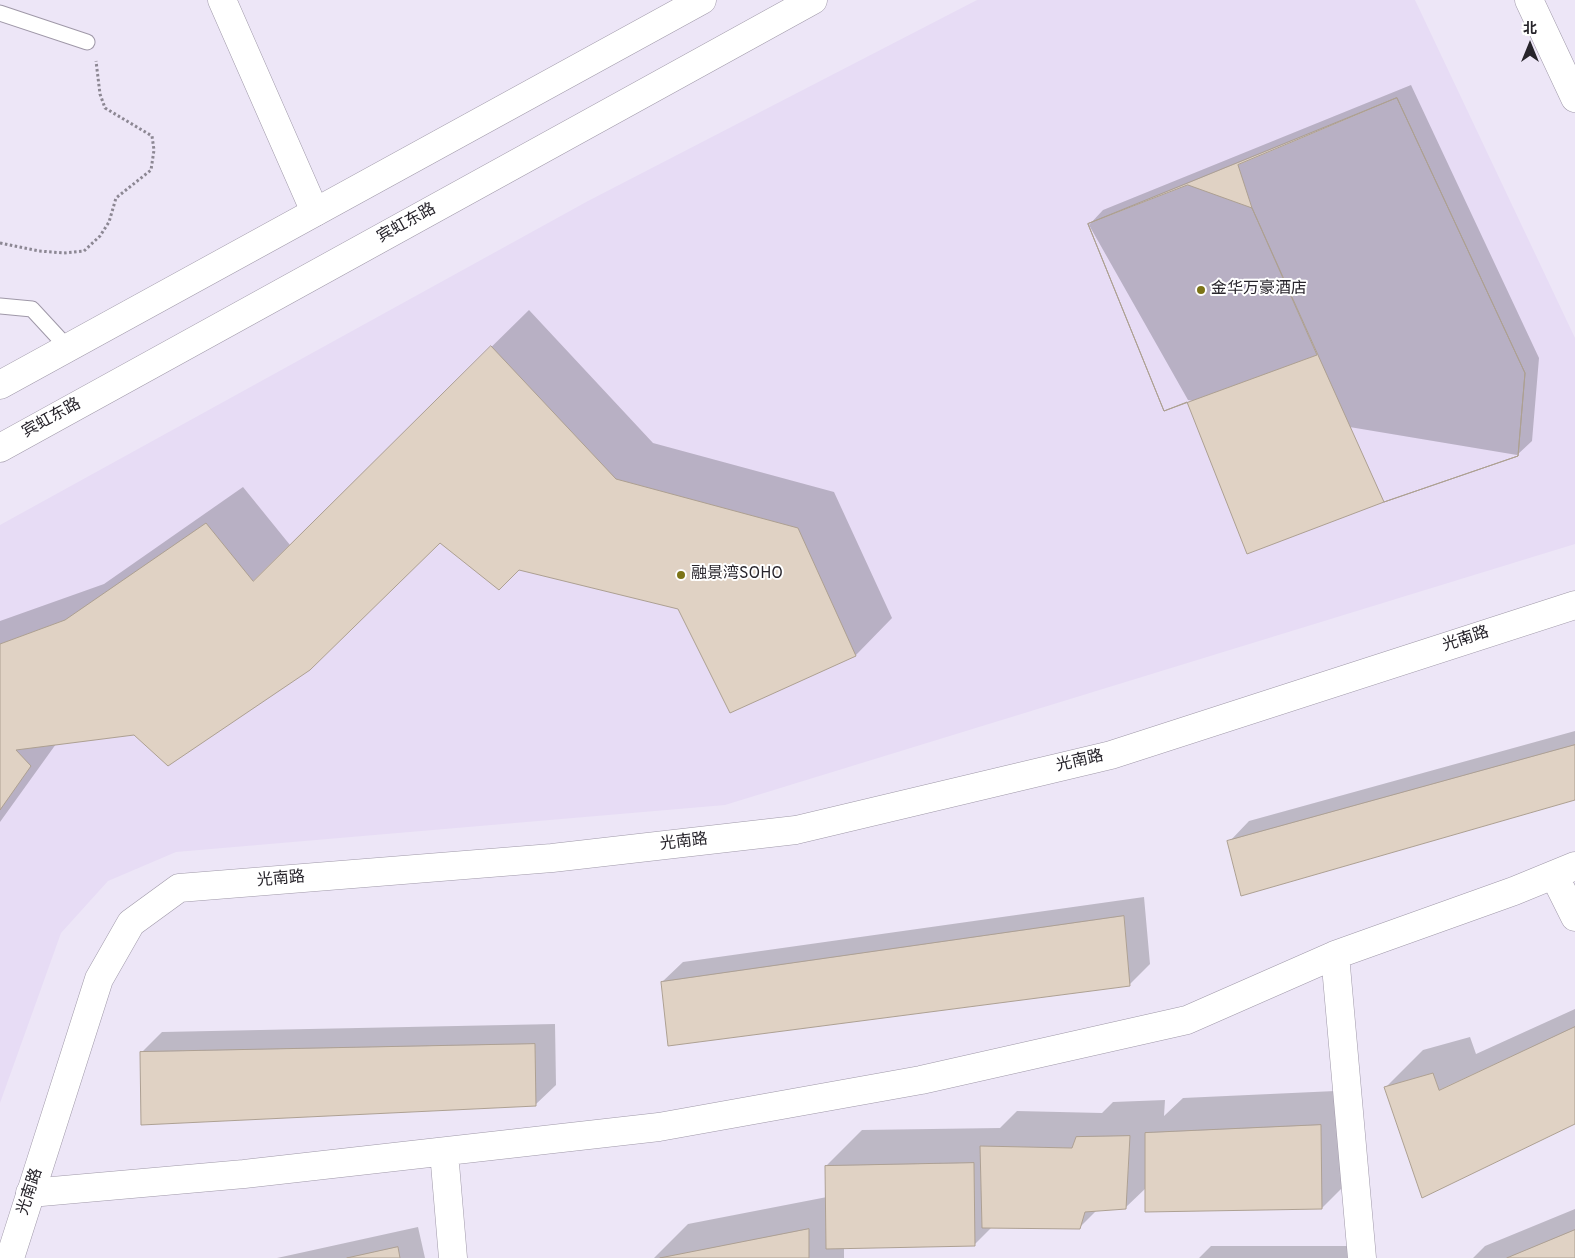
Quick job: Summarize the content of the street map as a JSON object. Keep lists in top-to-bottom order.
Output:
{
  "streets": {
    "main road": ["宾虹东路", "光南路"]
  },
  "places": ["金华万豪酒店", "融景湾SOHO"],
  "north": "top"
}
